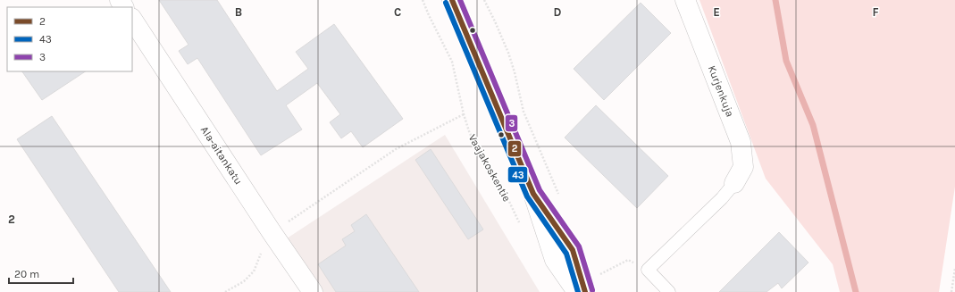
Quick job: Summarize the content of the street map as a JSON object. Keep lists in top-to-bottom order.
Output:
{
  "streets": {
    "street": ["Kurjenkuja", "Ala-aitankatu"],
    "path": ["Vaajakoskentie"]
  },
  "lines": ["transit line 2", "transit line 3", "transit line 43"],
  "legend": ["2", "43", "3"],
  "scale_bar": "20 m",
  "grid": {
    "columns": [
      "B",
      "C",
      "D",
      "E",
      "F"
    ],
    "rows": ["2"]
  }
}
